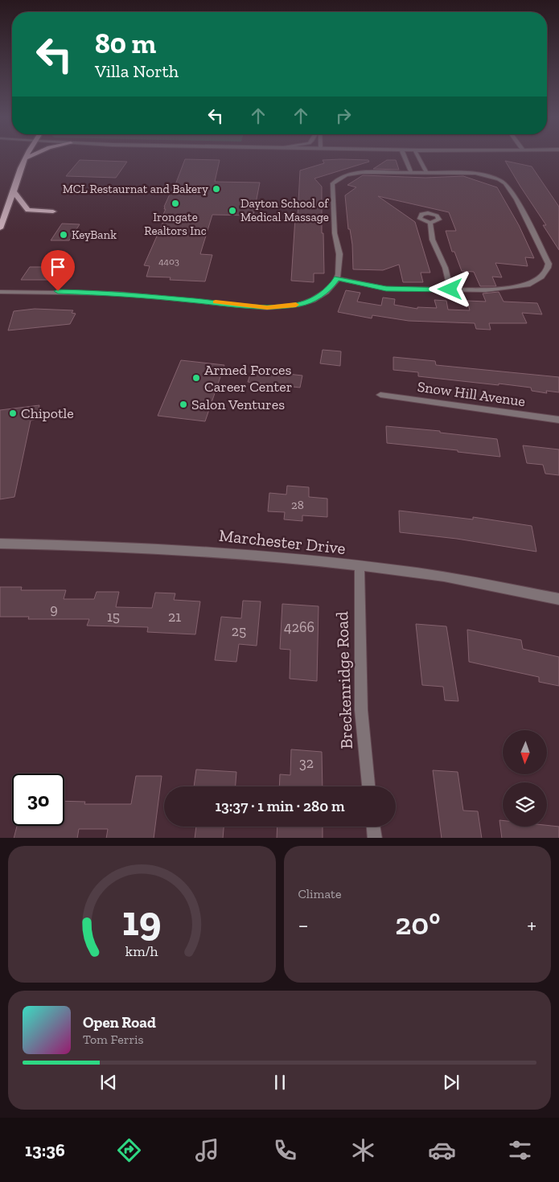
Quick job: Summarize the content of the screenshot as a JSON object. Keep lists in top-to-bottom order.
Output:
{
  "streets": {
    "street": ["Snow Hill Avenue", "Marchester Drive", "Breckenridge Road"]
  },
  "crossings": [
    ["Marchester Drive", "Breckenridge Road"]
  ],
  "places": [
    "MCL Restaurnat and Bakery",
    "Irongate Realtors Inc",
    "Dayton School of Medical Massage",
    "KeyBank",
    "Armed Forces Career Center",
    "Salon Ventures",
    "Chipotle"
  ],
  "house_numbers": [
    "4403",
    "28",
    "9",
    "15",
    "21",
    "4266",
    "25",
    "32"
  ],
  "north": "bottom",
  "page": {
    "turn": ["80 m", "Villa North"],
    "limit": "30",
    "trip": "13:37 · 1 min · 280 m",
    "tile": "Climate",
    "heat": ["−", "20°", "+"],
    "song": ["Open Road", "Tom Ferris"],
    "tabs": "13:36",
    "gauge": ["19", "km/h"]
  }
}
